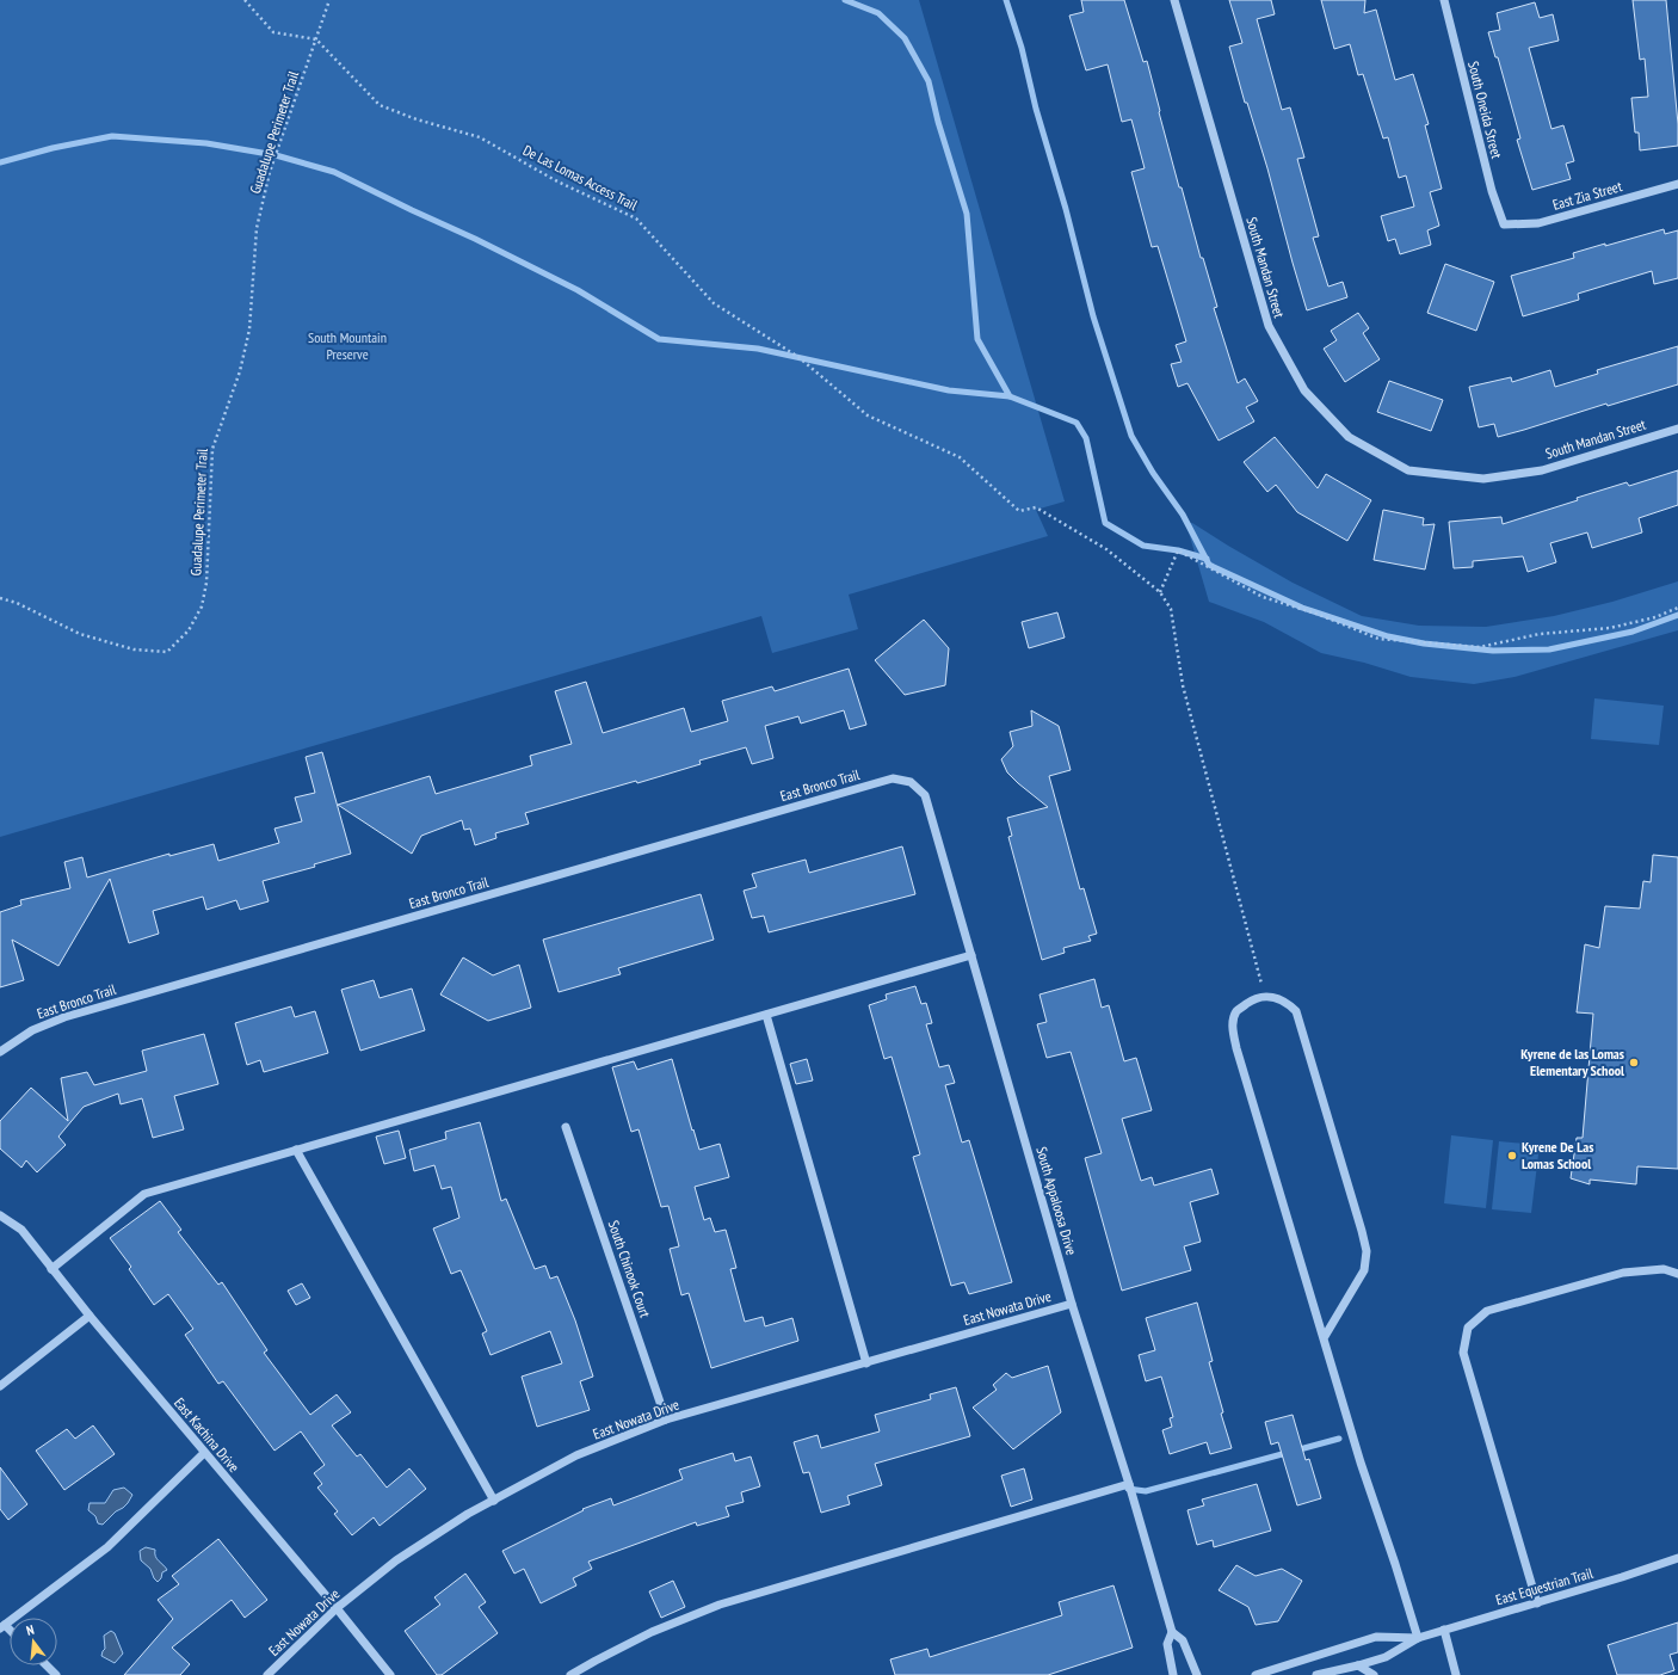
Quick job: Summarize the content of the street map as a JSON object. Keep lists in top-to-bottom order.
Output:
{
  "streets": {
    "street": [
      "South Oneida Street",
      "East Zia Street",
      "South Mandan Street",
      "East Bronco Trail",
      "South Appaloosa Drive",
      "South Chinook Court",
      "East Nowata Drive",
      "East Kachina Drive",
      "East Equestrian Trail"
    ],
    "path": ["Guadalupe Perimeter Trail", "De Las Lomas Access Trail"]
  },
  "crossings": [
    ["South Oneida Street", "East Zia Street"],
    ["Guadalupe Perimeter Trail", "De Las Lomas Access Trail"],
    ["East Bronco Trail", "South Appaloosa Drive"],
    ["South Appaloosa Drive", "East Nowata Drive"],
    ["South Chinook Court", "East Nowata Drive"],
    ["East Nowata Drive", "East Kachina Drive"]
  ],
  "parks": ["South Mountain Preserve"],
  "places": ["Kyrene de las Lomas Elementary School", "Kyrene De Las Lomas School"],
  "north": "top"
}
